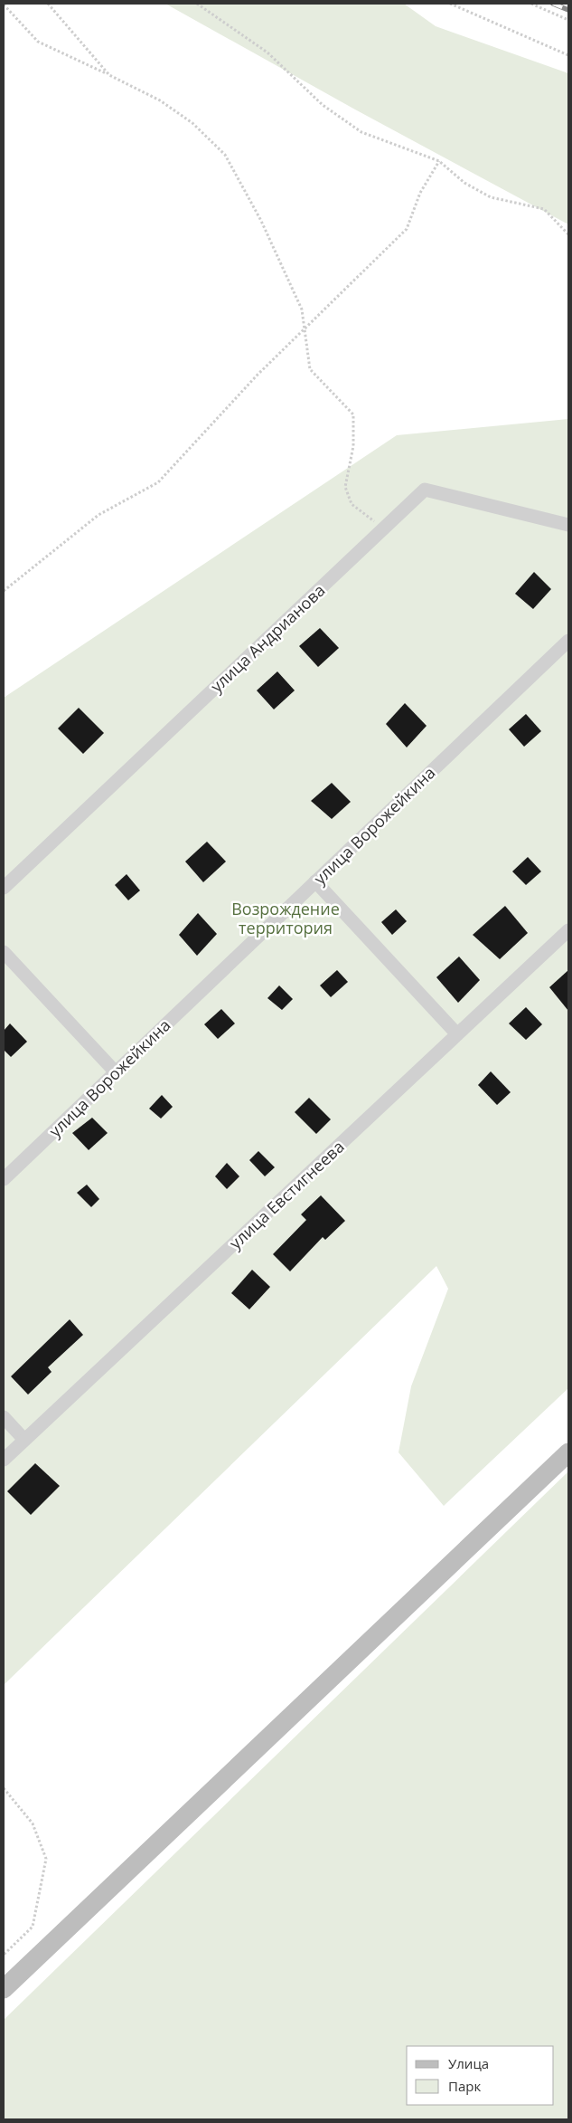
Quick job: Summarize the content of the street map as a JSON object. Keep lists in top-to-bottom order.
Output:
{
  "streets": {
    "street": ["улица Андрианова", "улица Ворожейкина", "улица Евстигнеева"]
  },
  "parks": ["Возрождение территория"],
  "legend": ["Улица", "Парк"]
}
